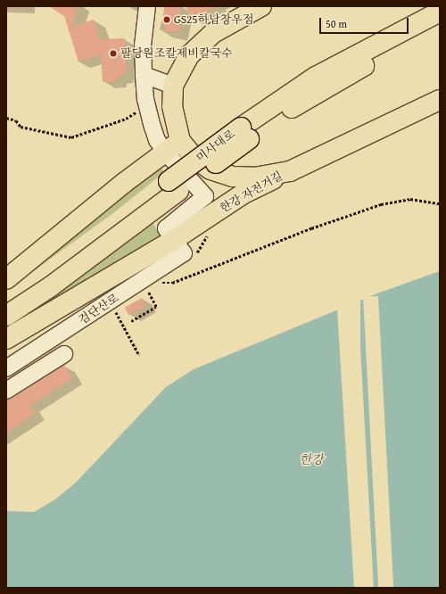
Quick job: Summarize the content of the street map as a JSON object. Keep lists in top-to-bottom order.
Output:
{
  "streets": {
    "main road": ["미사대로"],
    "street": ["검단산로"]
  },
  "water": ["한강"],
  "places": ["GS25하남창우점", "팔당원조칼제비칼국수"],
  "scale_bar": "50 m"
}
